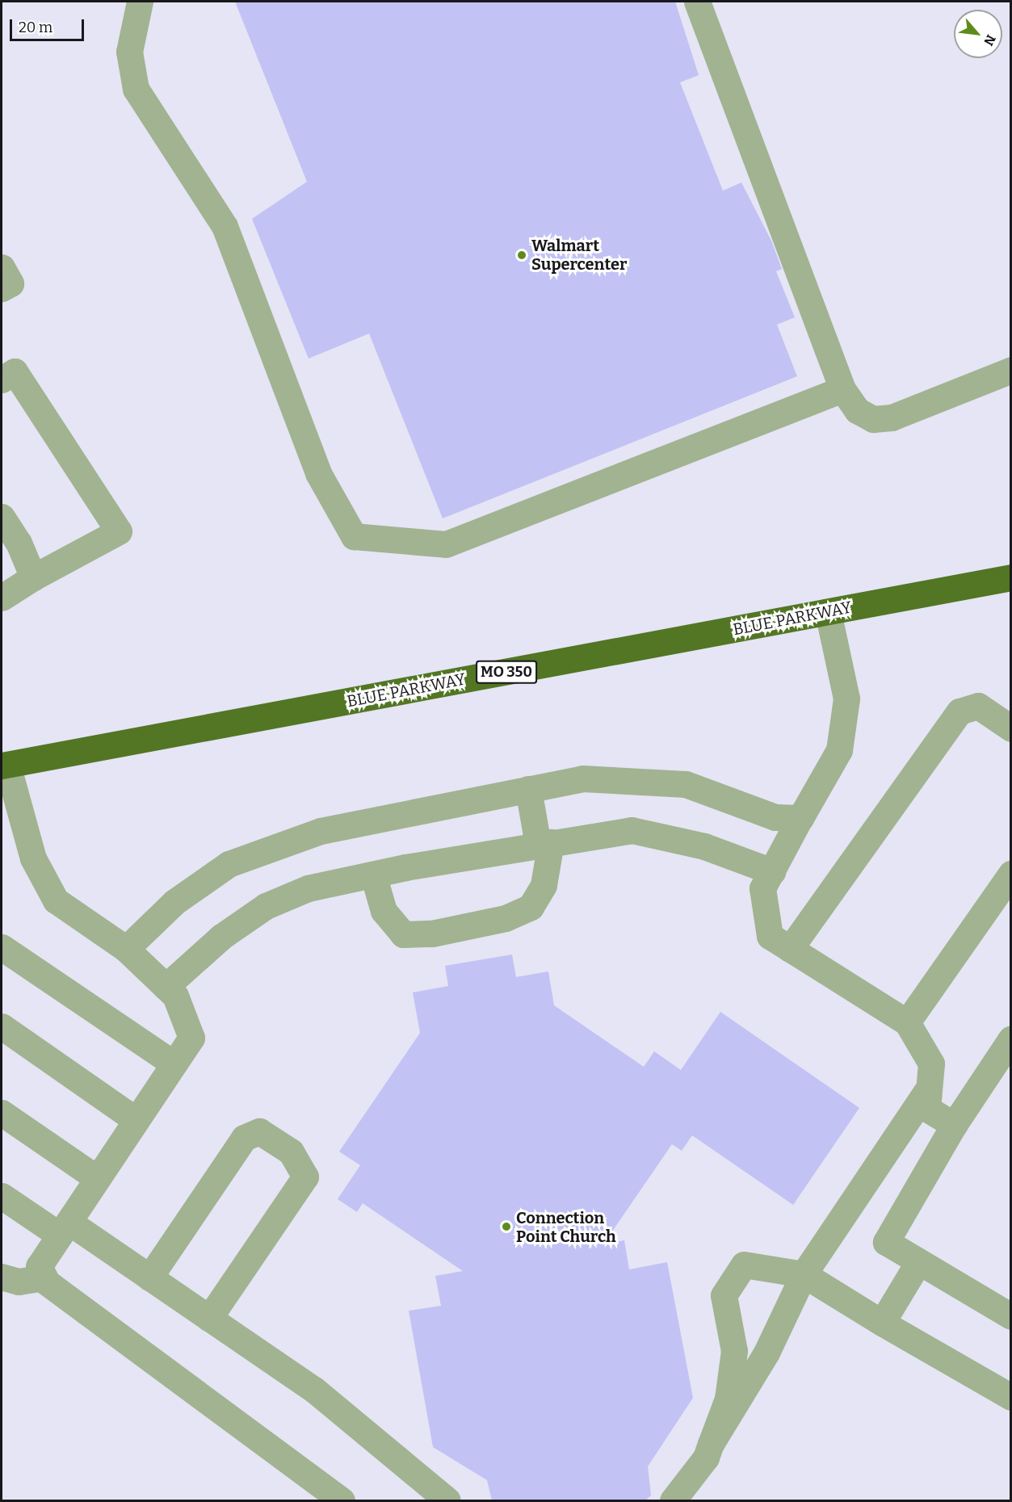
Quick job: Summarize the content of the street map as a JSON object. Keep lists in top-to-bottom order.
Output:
{
  "streets": {
    "highway": ["BLUE PARKWAY", "MO 350"]
  },
  "places": ["Walmart Supercenter", "Connection Point Church"],
  "scale_bar": "20 m",
  "north": "bottom right"
}
